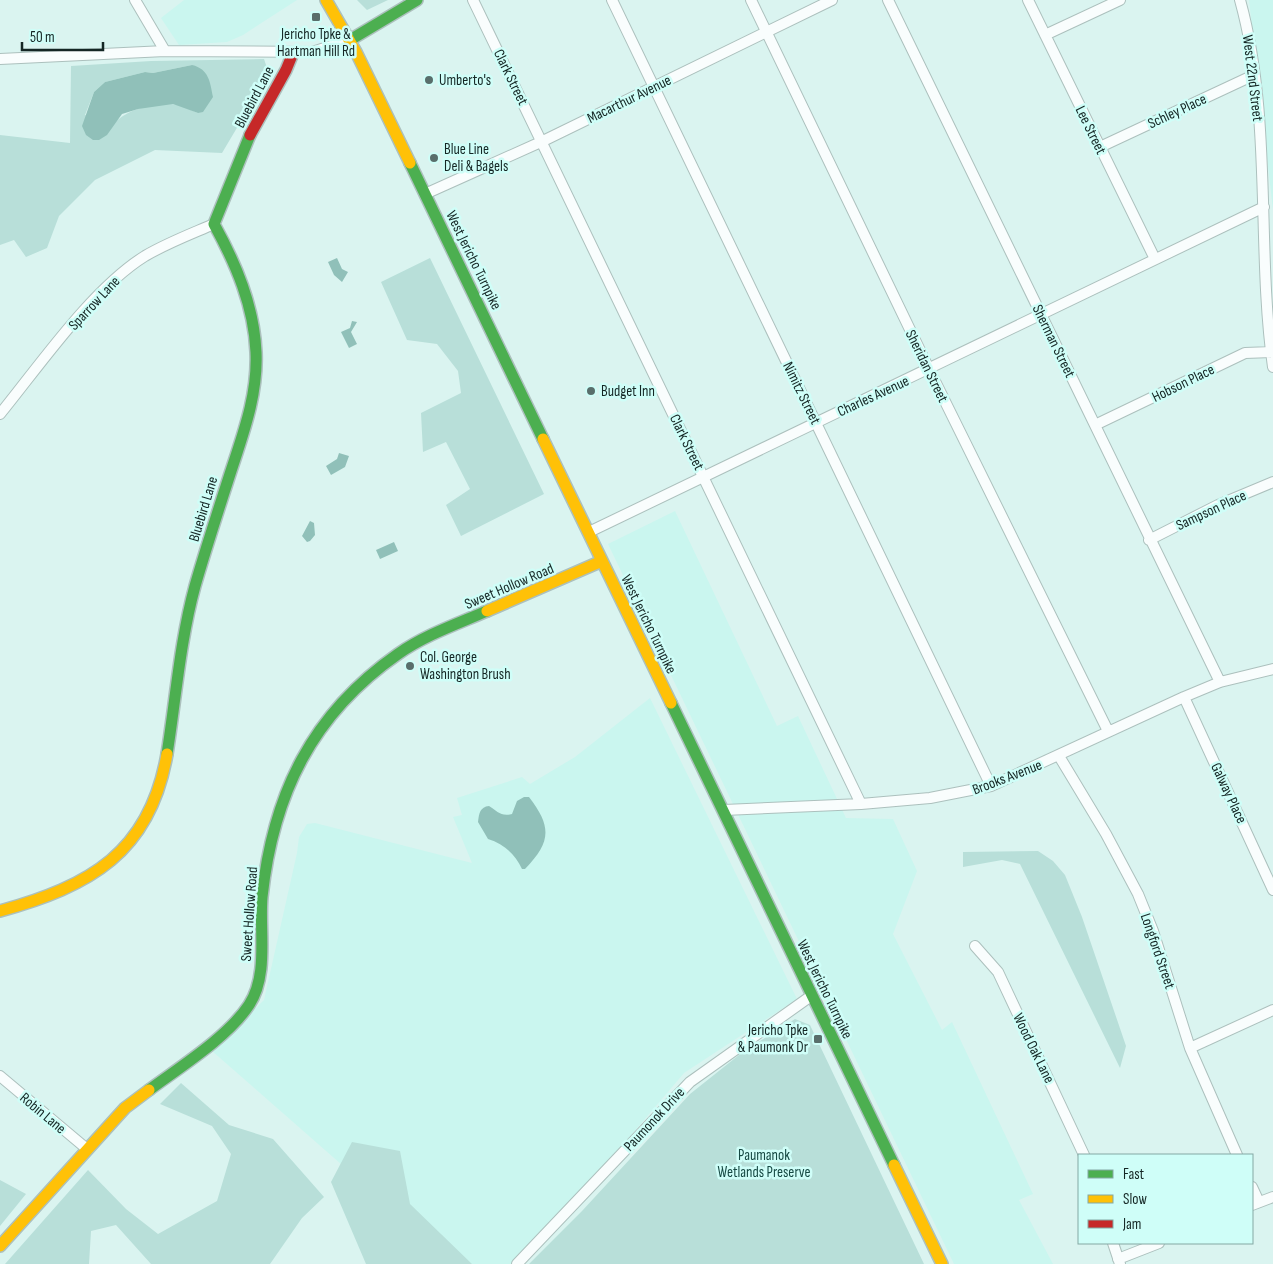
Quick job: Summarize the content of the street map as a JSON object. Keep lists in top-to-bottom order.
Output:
{
  "streets": {
    "street": [
      "Clark Street",
      "West 22nd Street",
      "Bluebird Lane",
      "Macarthur Avenue",
      "Schley Place",
      "Lee Street",
      "West Jericho Turnpike",
      "Sparrow Lane",
      "Sherman Street",
      "Sheridan Street",
      "Hobson Place",
      "Nimitz Street",
      "Charles Avenue",
      "Sampson Place",
      "Sweet Hollow Road",
      "Brooks Avenue",
      "Galway Place",
      "Longford Street",
      "Wood Oak Lane",
      "Robin Lane",
      "Paumonok Drive"
    ]
  },
  "crossings": [
    ["Clark Street", "Macarthur Avenue"],
    ["Clark Street", "Charles Avenue"],
    ["Clark Street", "Brooks Avenue"],
    ["West 22nd Street", "Schley Place"],
    ["West 22nd Street", "Hobson Place"],
    ["West 22nd Street", "Charles Avenue"],
    ["Bluebird Lane", "Sparrow Lane"],
    ["Macarthur Avenue", "West Jericho Turnpike"],
    ["Macarthur Avenue", "Sheridan Street"],
    ["Macarthur Avenue", "Nimitz Street"],
    ["Schley Place", "Lee Street"],
    ["Lee Street", "Charles Avenue"],
    ["West Jericho Turnpike", "Charles Avenue"],
    ["West Jericho Turnpike", "Sweet Hollow Road"],
    ["West Jericho Turnpike", "Brooks Avenue"],
    ["West Jericho Turnpike", "Paumonok Drive"],
    ["Sherman Street", "Hobson Place"],
    ["Sherman Street", "Charles Avenue"],
    ["Sherman Street", "Sampson Place"],
    ["Sherman Street", "Brooks Avenue"],
    ["Sheridan Street", "Charles Avenue"],
    ["Sheridan Street", "Brooks Avenue"],
    ["Nimitz Street", "Charles Avenue"],
    ["Nimitz Street", "Brooks Avenue"],
    ["Sweet Hollow Road", "Robin Lane"],
    ["Brooks Avenue", "Galway Place"],
    ["Brooks Avenue", "Longford Street"]
  ],
  "parks": ["Paumanok Wetlands Preserve"],
  "places": {
    "transit": ["Jericho Tpke & Hartman Hill Rd", "Jericho Tpke & Paumonk Dr"],
    "other": [
      "Umberto's",
      "Blue Line Deli & Bagels",
      "Budget Inn",
      "Col. George Washington Brush"
    ]
  },
  "legend": ["Fast", "Slow", "Jam"],
  "scale_bar": "50 m"
}
